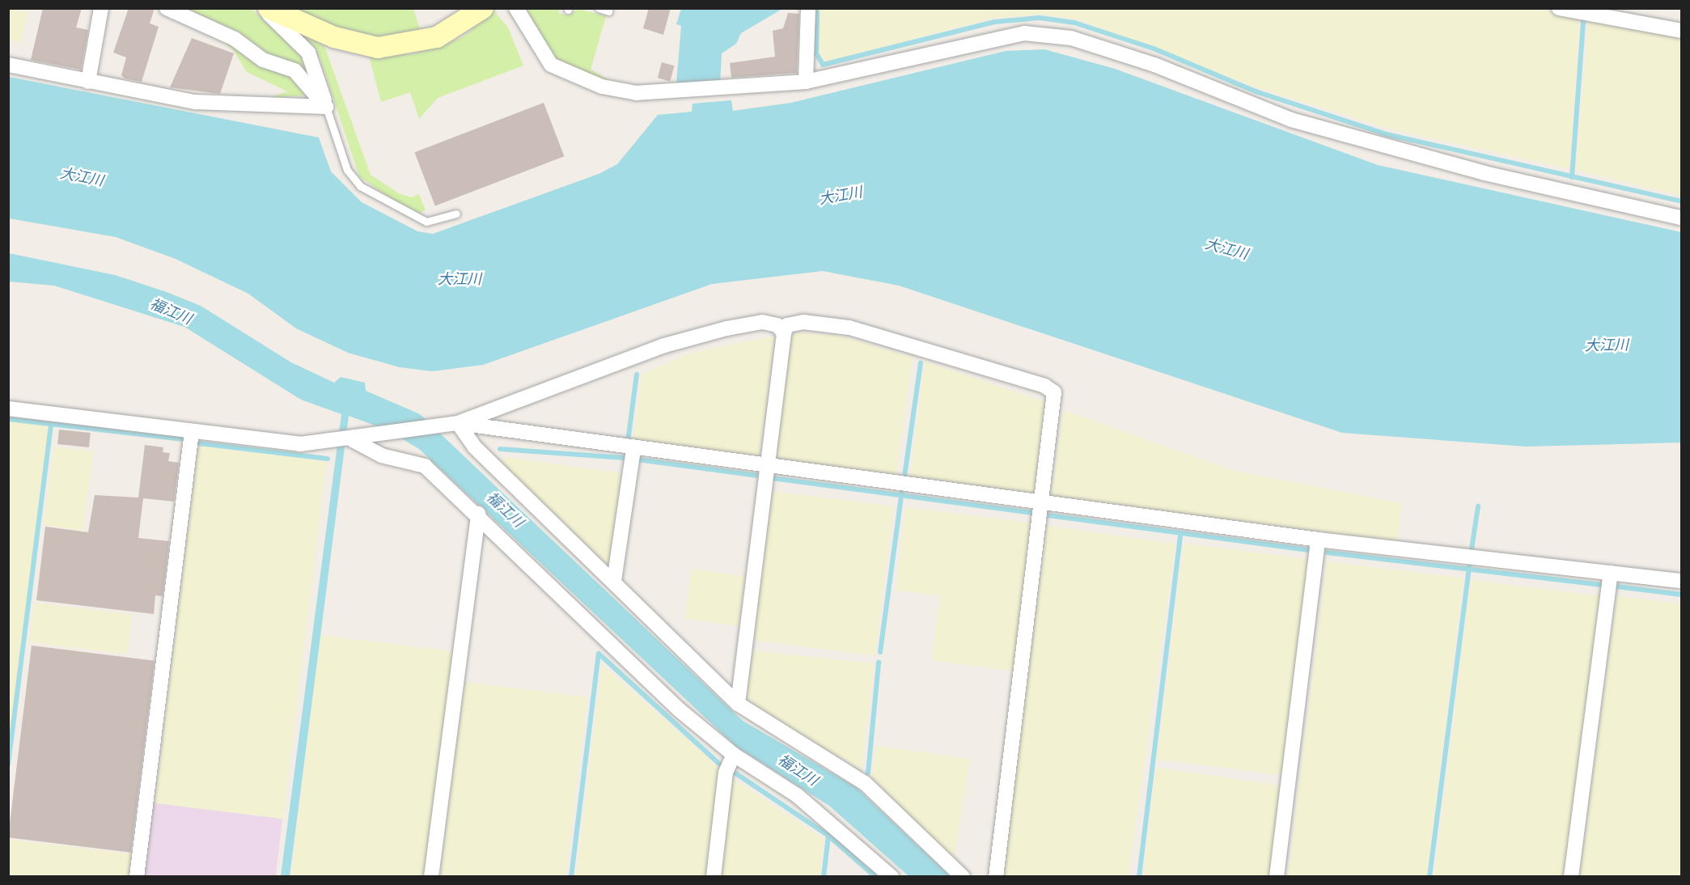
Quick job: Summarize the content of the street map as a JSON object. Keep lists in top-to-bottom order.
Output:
{
  "water": ["大江川", "福江川"]
}
